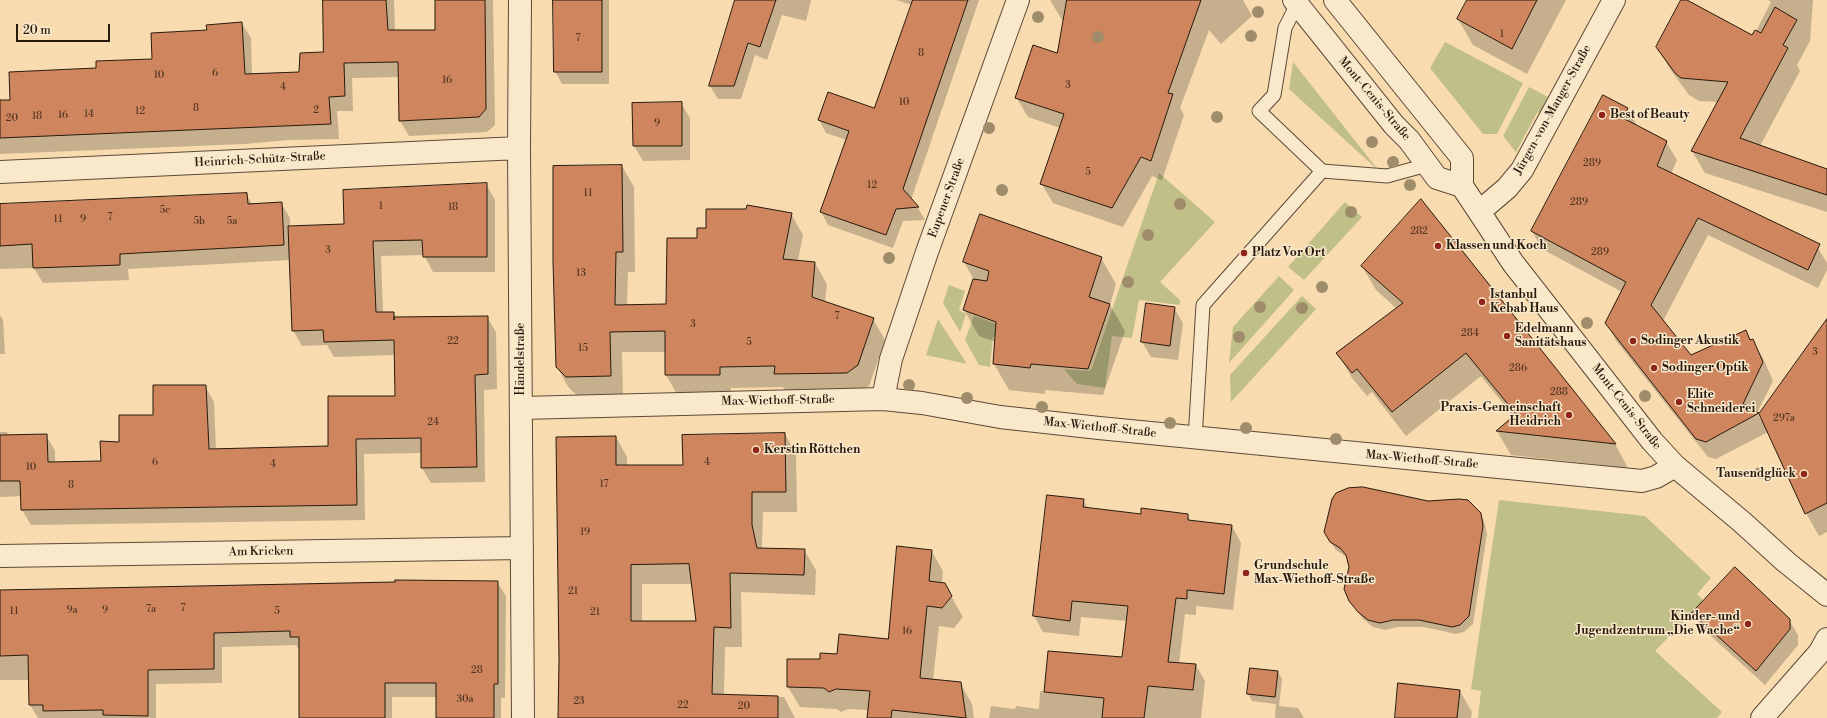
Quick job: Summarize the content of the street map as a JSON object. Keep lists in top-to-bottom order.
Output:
{
  "streets": {
    "street": [
      "Mont-Cenis-Straße",
      "Jürgen-von-Manger-Straße",
      "Heinrich-Schütz-Straße",
      "Eupener Straße",
      "Händelstraße",
      "Max-Wiethoff-Straße",
      "Am Kricken"
    ]
  },
  "crossings": [
    ["Mont-Cenis-Straße", "Jürgen-von-Manger-Straße"],
    ["Mont-Cenis-Straße", "Max-Wiethoff-Straße"],
    ["Heinrich-Schütz-Straße", "Händelstraße"],
    ["Eupener Straße", "Max-Wiethoff-Straße"],
    ["Händelstraße", "Max-Wiethoff-Straße"],
    ["Händelstraße", "Am Kricken"]
  ],
  "places": [
    "Best of Beauty",
    "Klassen und Koch",
    "Platz Vor Ort",
    "Istanbul Kebab Haus",
    "Edelmann Sanitätshaus",
    "Sodinger Akustik",
    "Sodinger Optik",
    "Elite Schneiderei",
    "Praxis-Gemeinschaft Heidrich",
    "Kerstin Röttchen",
    "Tausendglück",
    "Grundschule Max-Wiethoff-Straße",
    "Kinder- und Jugendzentrum „Die Wache“"
  ],
  "house_numbers": [
    "1",
    "7",
    "8",
    "6",
    "10",
    "16",
    "3",
    "4",
    "10",
    "8",
    "2",
    "12",
    "14",
    "16",
    "18",
    "20",
    "9",
    "289",
    "5",
    "12",
    "11",
    "289",
    "1",
    "18",
    "5c",
    "7",
    "11",
    "9",
    "5b",
    "5a",
    "282",
    "3",
    "289",
    "13",
    "7",
    "3",
    "284",
    "22",
    "5",
    "15",
    "3",
    "286",
    "288",
    "297a",
    "24",
    "6",
    "4",
    "4",
    "10",
    "17",
    "8",
    "19",
    "21",
    "7",
    "7a",
    "9a",
    "9",
    "11",
    "5",
    "21",
    "16",
    "28",
    "30a",
    "23",
    "22",
    "20"
  ],
  "scale_bar": "20 m"
}
